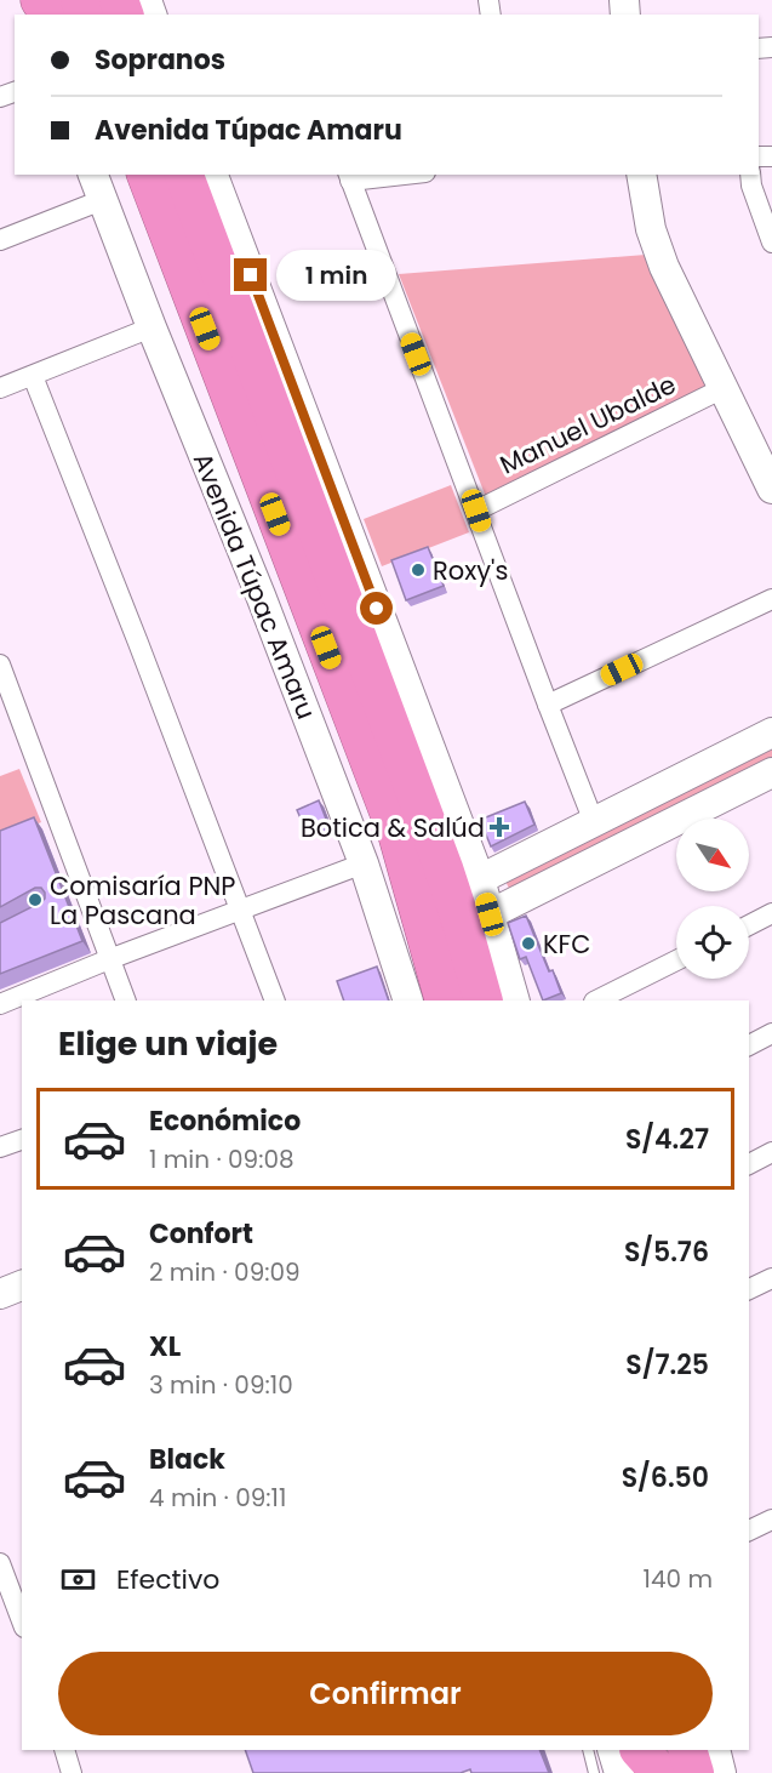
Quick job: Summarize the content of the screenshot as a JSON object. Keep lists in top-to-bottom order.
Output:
{
  "streets": {
    "highway": ["Avenida Túpac Amaru"],
    "street": ["Manuel Ubalde"]
  },
  "places": {
    "other": ["Roxy's", "Comisaría PNP La Pascana", "KFC"],
    "health": ["Botica & Salúd"]
  },
  "north": "bottom right",
  "page": {
    "banner": ["Sopranos", "Avenida Túpac Amaru"],
    "bubble": "1 min",
    "heading": "Elige un viaje",
    "list": [
      {
        "name": "Económico",
        "note": "1 min · 09:08",
        "value": "S/4.27"
      },
      {
        "name": "Confort",
        "note": "2 min · 09:09",
        "value": "S/5.76"
      },
      {
        "name": "XL",
        "note": "3 min · 09:10",
        "value": "S/7.25"
      },
      {
        "name": "Black",
        "note": "4 min · 09:11",
        "value": "S/6.50"
      }
    ],
    "pay": ["Efectivo", "140 m"],
    "buttons": "Confirmar"
  }
}
